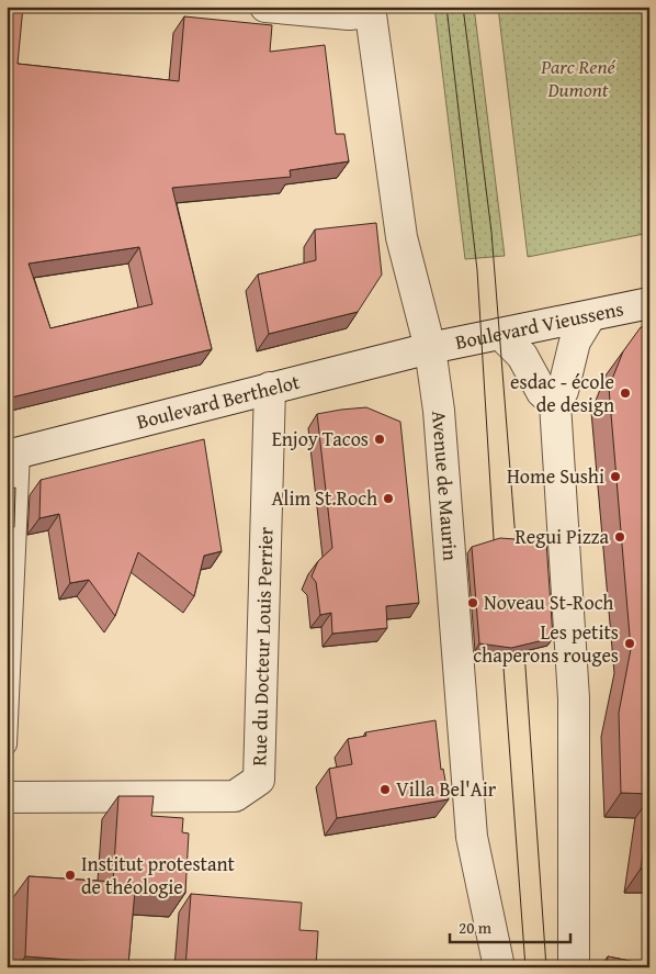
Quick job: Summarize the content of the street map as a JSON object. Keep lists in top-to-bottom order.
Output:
{
  "streets": {
    "street": [
      "Boulevard Vieussens",
      "Boulevard Berthelot",
      "Avenue de Maurin",
      "Rue du Docteur Louis Perrier"
    ]
  },
  "crossings": [
    ["Boulevard Vieussens", "Boulevard Berthelot"],
    ["Boulevard Vieussens", "Avenue de Maurin"],
    ["Boulevard Berthelot", "Avenue de Maurin"],
    ["Boulevard Berthelot", "Rue du Docteur Louis Perrier"]
  ],
  "parks": ["Parc René Dumont"],
  "places": [
    "esdac - école de design",
    "Enjoy Tacos",
    "Home Sushi",
    "Alim St.Roch",
    "Regui Pizza",
    "Noveau St-Roch",
    "Les petits chaperons rouges",
    "Villa Bel'Air",
    "Institut protestant de théologie"
  ],
  "scale_bar": "20 m"
}
